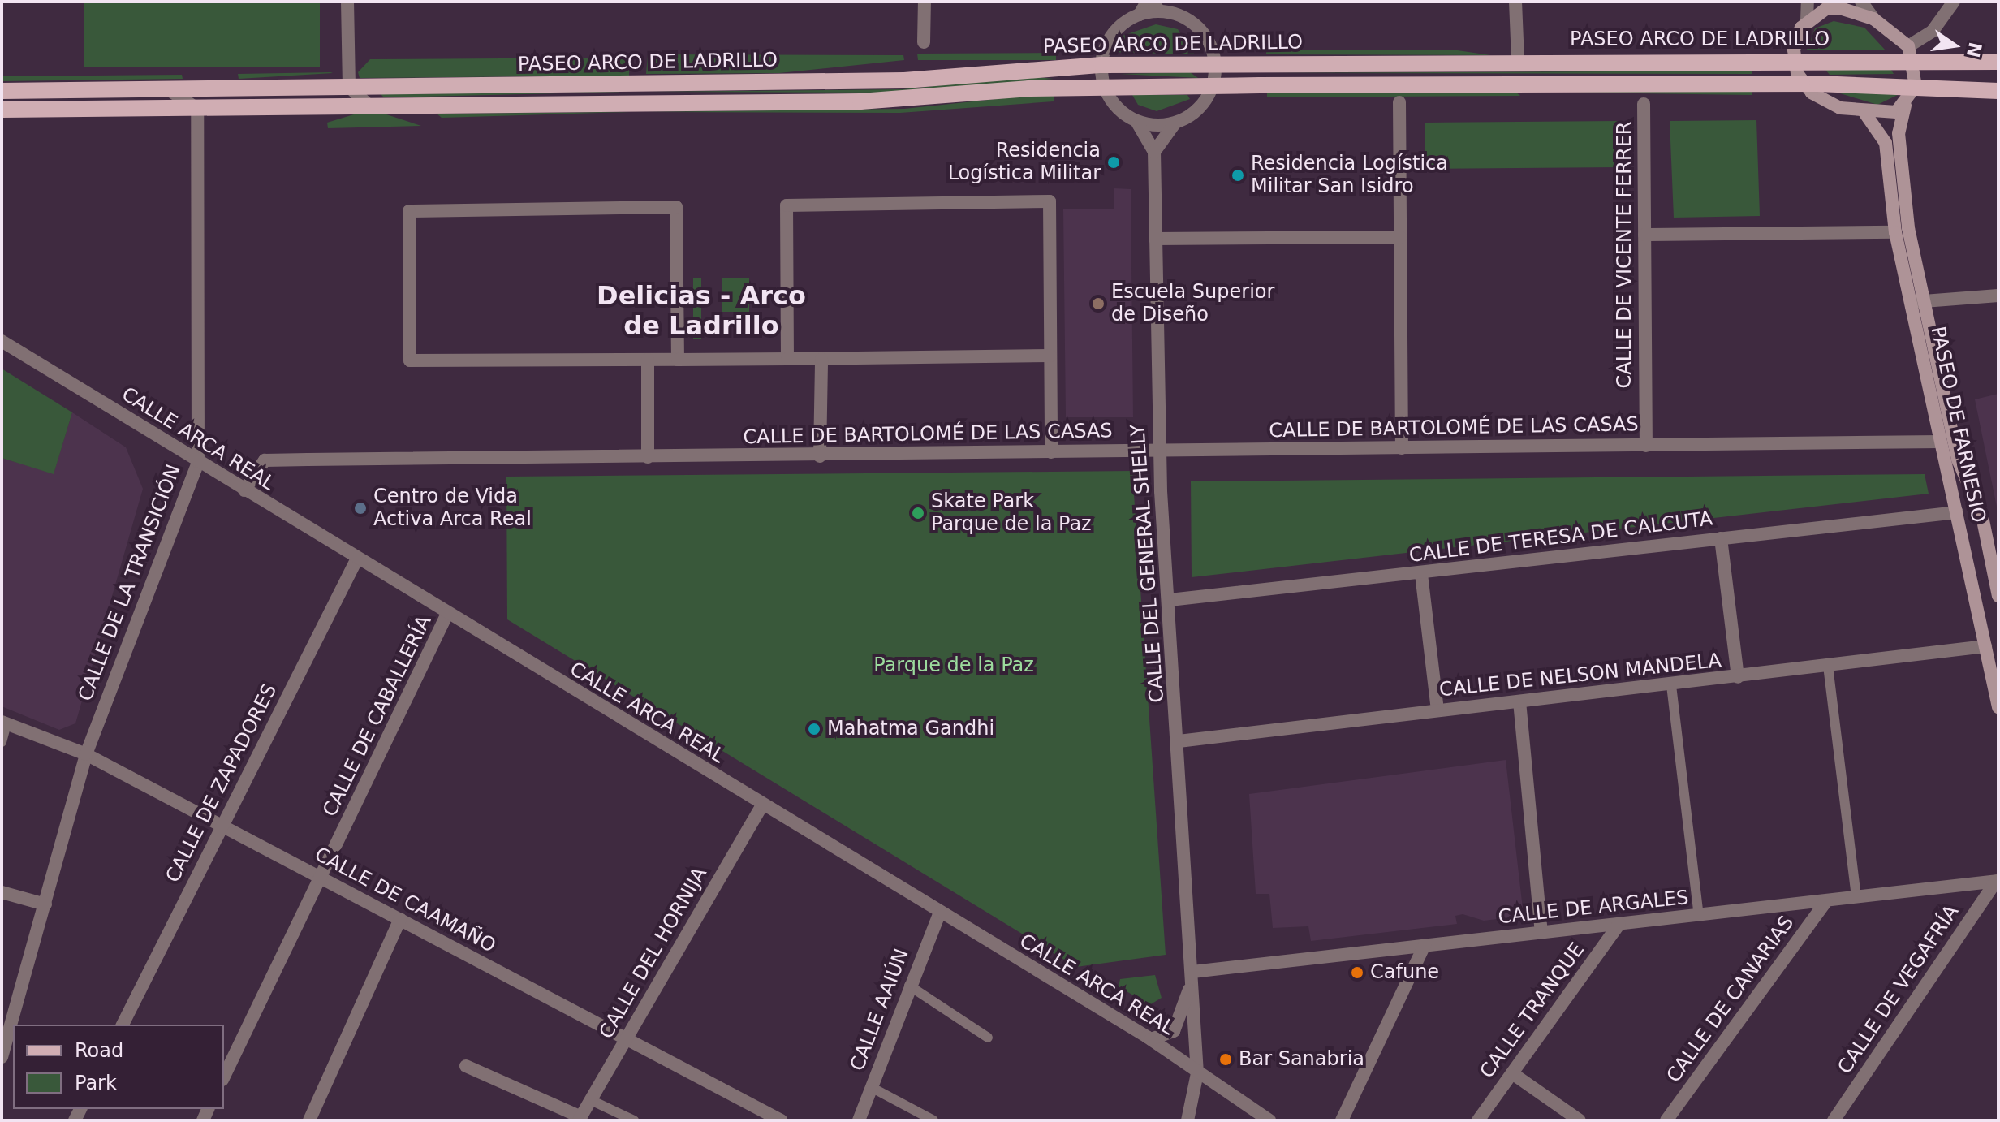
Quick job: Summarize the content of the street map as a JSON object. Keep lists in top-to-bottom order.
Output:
{
  "streets": {
    "main road": ["PASEO ARCO DE LADRILLO", "PASEO DE FARNESIO"],
    "street": [
      "CALLE DE VICENTE FERRER",
      "CALLE DE BARTOLOMÉ DE LAS CASAS",
      "CALLE ARCA REAL",
      "CALLE DE TERESA DE CALCUTA",
      "CALLE DEL GENERAL SHELLY",
      "CALLE DE LA TRANSICIÓN",
      "CALLE DE NELSON MANDELA",
      "CALLE DE CABALLERÍA",
      "CALLE DE ZAPADORES",
      "CALLE DE CAAMAÑO",
      "CALLE DE ARGALES",
      "CALLE DEL HORNIJA",
      "CALLE DE VEGAFRÍA",
      "CALLE DE CANARIAS",
      "CALLE AAIÚN",
      "CALLE TRANQUE"
    ]
  },
  "crossings": [
    ["PASEO ARCO DE LADRILLO", "PASEO DE FARNESIO"],
    ["PASEO ARCO DE LADRILLO", "CALLE DEL GENERAL SHELLY"],
    ["PASEO ARCO DE LADRILLO", "CALLE DE LA TRANSICIÓN"],
    ["CALLE DE VICENTE FERRER", "CALLE DE BARTOLOMÉ DE LAS CASAS"],
    ["PASEO DE FARNESIO", "CALLE DE BARTOLOMÉ DE LAS CASAS"],
    ["PASEO DE FARNESIO", "CALLE DE TERESA DE CALCUTA"],
    ["PASEO DE FARNESIO", "CALLE DE NELSON MANDELA"],
    ["CALLE DE BARTOLOMÉ DE LAS CASAS", "CALLE ARCA REAL"],
    ["CALLE DE BARTOLOMÉ DE LAS CASAS", "CALLE DEL GENERAL SHELLY"],
    ["CALLE ARCA REAL", "CALLE DEL GENERAL SHELLY"],
    ["CALLE ARCA REAL", "CALLE DE LA TRANSICIÓN"],
    ["CALLE ARCA REAL", "CALLE DE CABALLERÍA"],
    ["CALLE ARCA REAL", "CALLE DE ZAPADORES"],
    ["CALLE ARCA REAL", "CALLE DEL HORNIJA"],
    ["CALLE ARCA REAL", "CALLE AAIÚN"],
    ["CALLE DE TERESA DE CALCUTA", "CALLE DEL GENERAL SHELLY"],
    ["CALLE DEL GENERAL SHELLY", "CALLE DE NELSON MANDELA"],
    ["CALLE DEL GENERAL SHELLY", "CALLE DE ARGALES"],
    ["CALLE DE LA TRANSICIÓN", "CALLE DE CAAMAÑO"],
    ["CALLE DE CABALLERÍA", "CALLE DE CAAMAÑO"],
    ["CALLE DE ZAPADORES", "CALLE DE CAAMAÑO"],
    ["CALLE DE CAAMAÑO", "CALLE DEL HORNIJA"],
    ["CALLE DE ARGALES", "CALLE DE VEGAFRÍA"],
    ["CALLE DE ARGALES", "CALLE DE CANARIAS"],
    ["CALLE DE ARGALES", "CALLE TRANQUE"]
  ],
  "districts": ["Delicias - Arco de Ladrillo"],
  "parks": ["Parque de la Paz"],
  "places": [
    "Residencia Logística Militar",
    "Residencia Logística Militar San Isidro",
    "Escuela Superior de Diseño",
    "Centro de Vida Activa Arca Real",
    "Skate Park Parque de la Paz",
    "Mahatma Gandhi",
    "Cafune",
    "Bar Sanabria"
  ],
  "legend": ["Road", "Park"],
  "north": "right"
}
